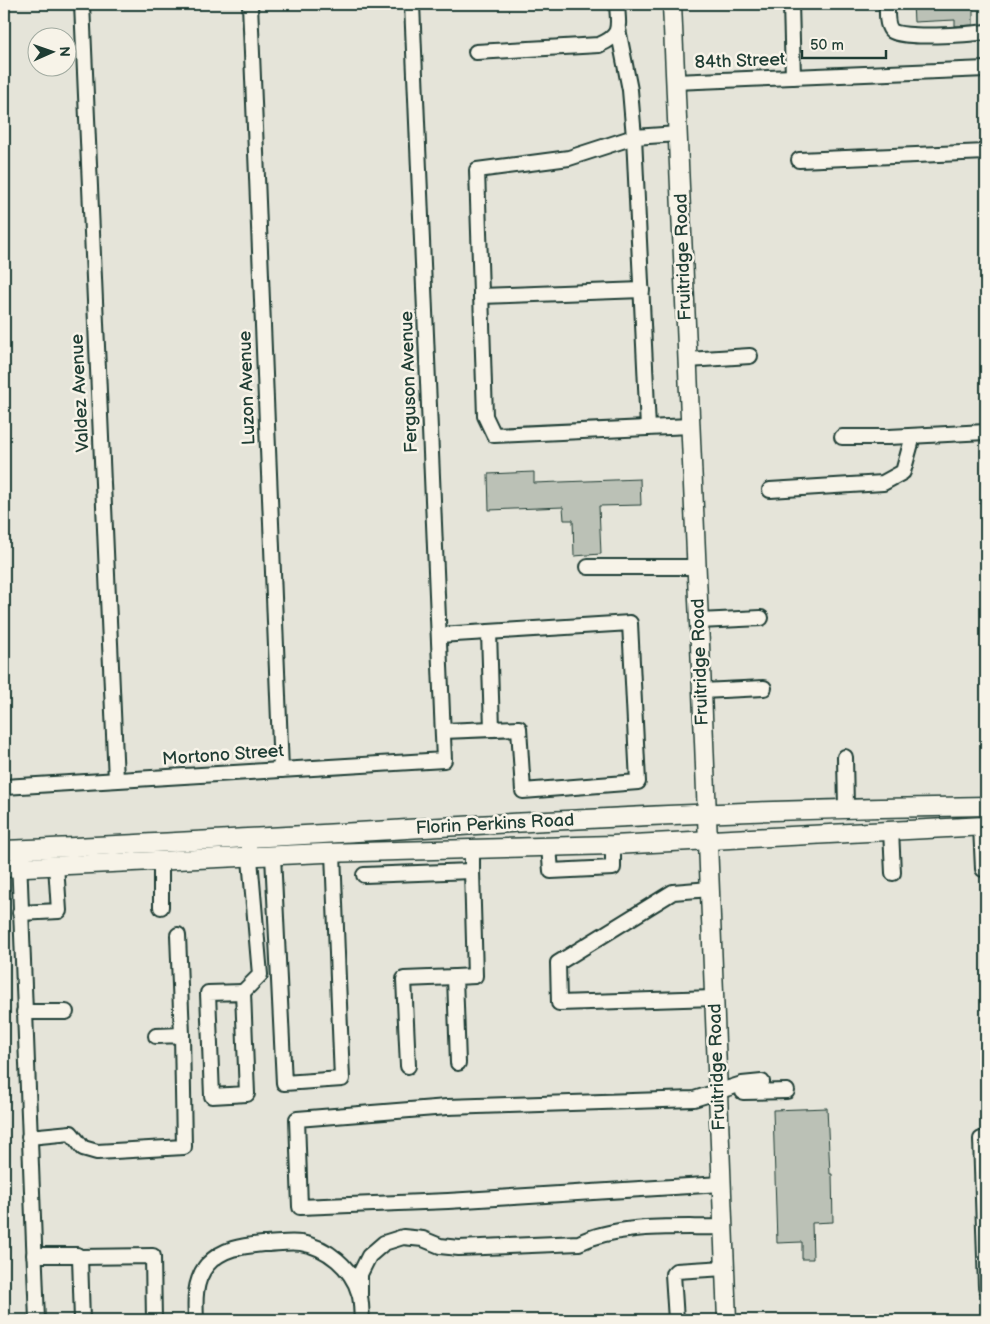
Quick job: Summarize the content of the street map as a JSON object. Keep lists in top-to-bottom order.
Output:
{
  "streets": {
    "main road": ["Fruitridge Road", "Florin Perkins Road"],
    "street": [
      "84th Street",
      "Ferguson Avenue",
      "Luzon Avenue",
      "Valdez Avenue",
      "Mortono Street"
    ]
  },
  "crossings": [
    ["84th Street", "Fruitridge Road"],
    ["Fruitridge Road", "Florin Perkins Road"],
    ["Ferguson Avenue", "Mortono Street"],
    ["Luzon Avenue", "Mortono Street"],
    ["Valdez Avenue", "Mortono Street"]
  ],
  "scale_bar": "50 m",
  "north": "right"
}
